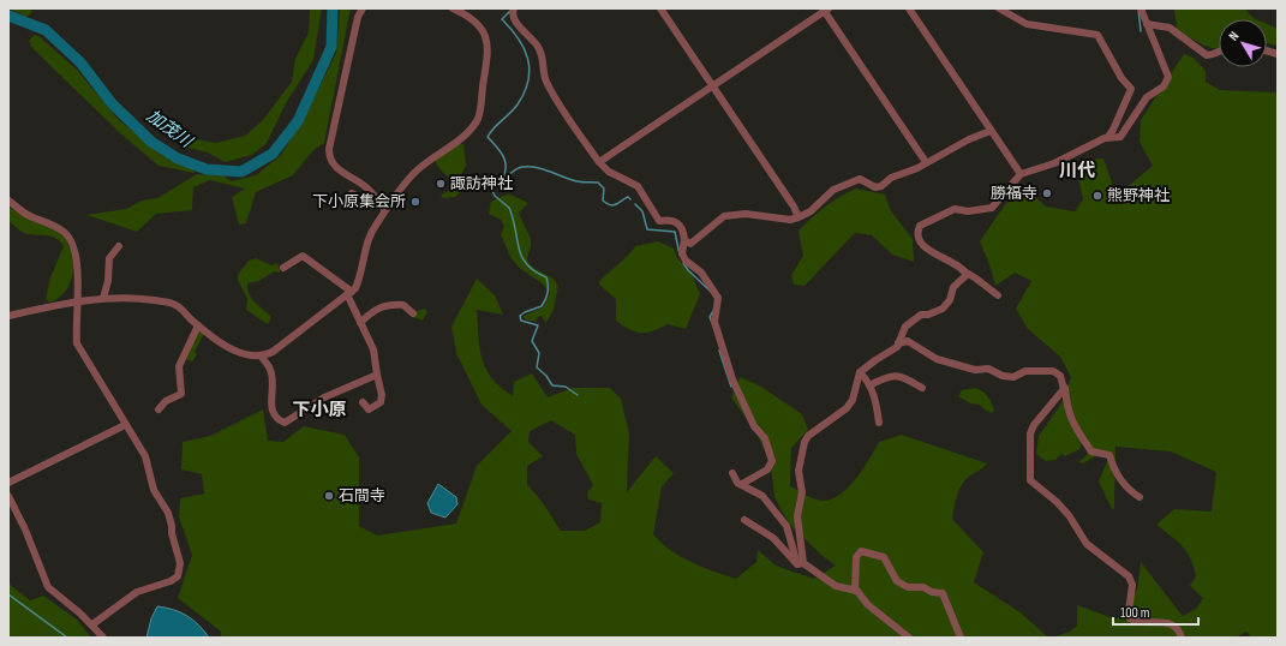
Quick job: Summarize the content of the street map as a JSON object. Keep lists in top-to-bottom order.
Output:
{
  "districts": ["川代", "下小原"],
  "water": ["加茂川"],
  "places": [
    "諏訪神社",
    "勝福寺",
    "熊野神社",
    "下小原集会所",
    "石間寺"
  ],
  "scale_bar": "100 m",
  "north": "top left"
}
